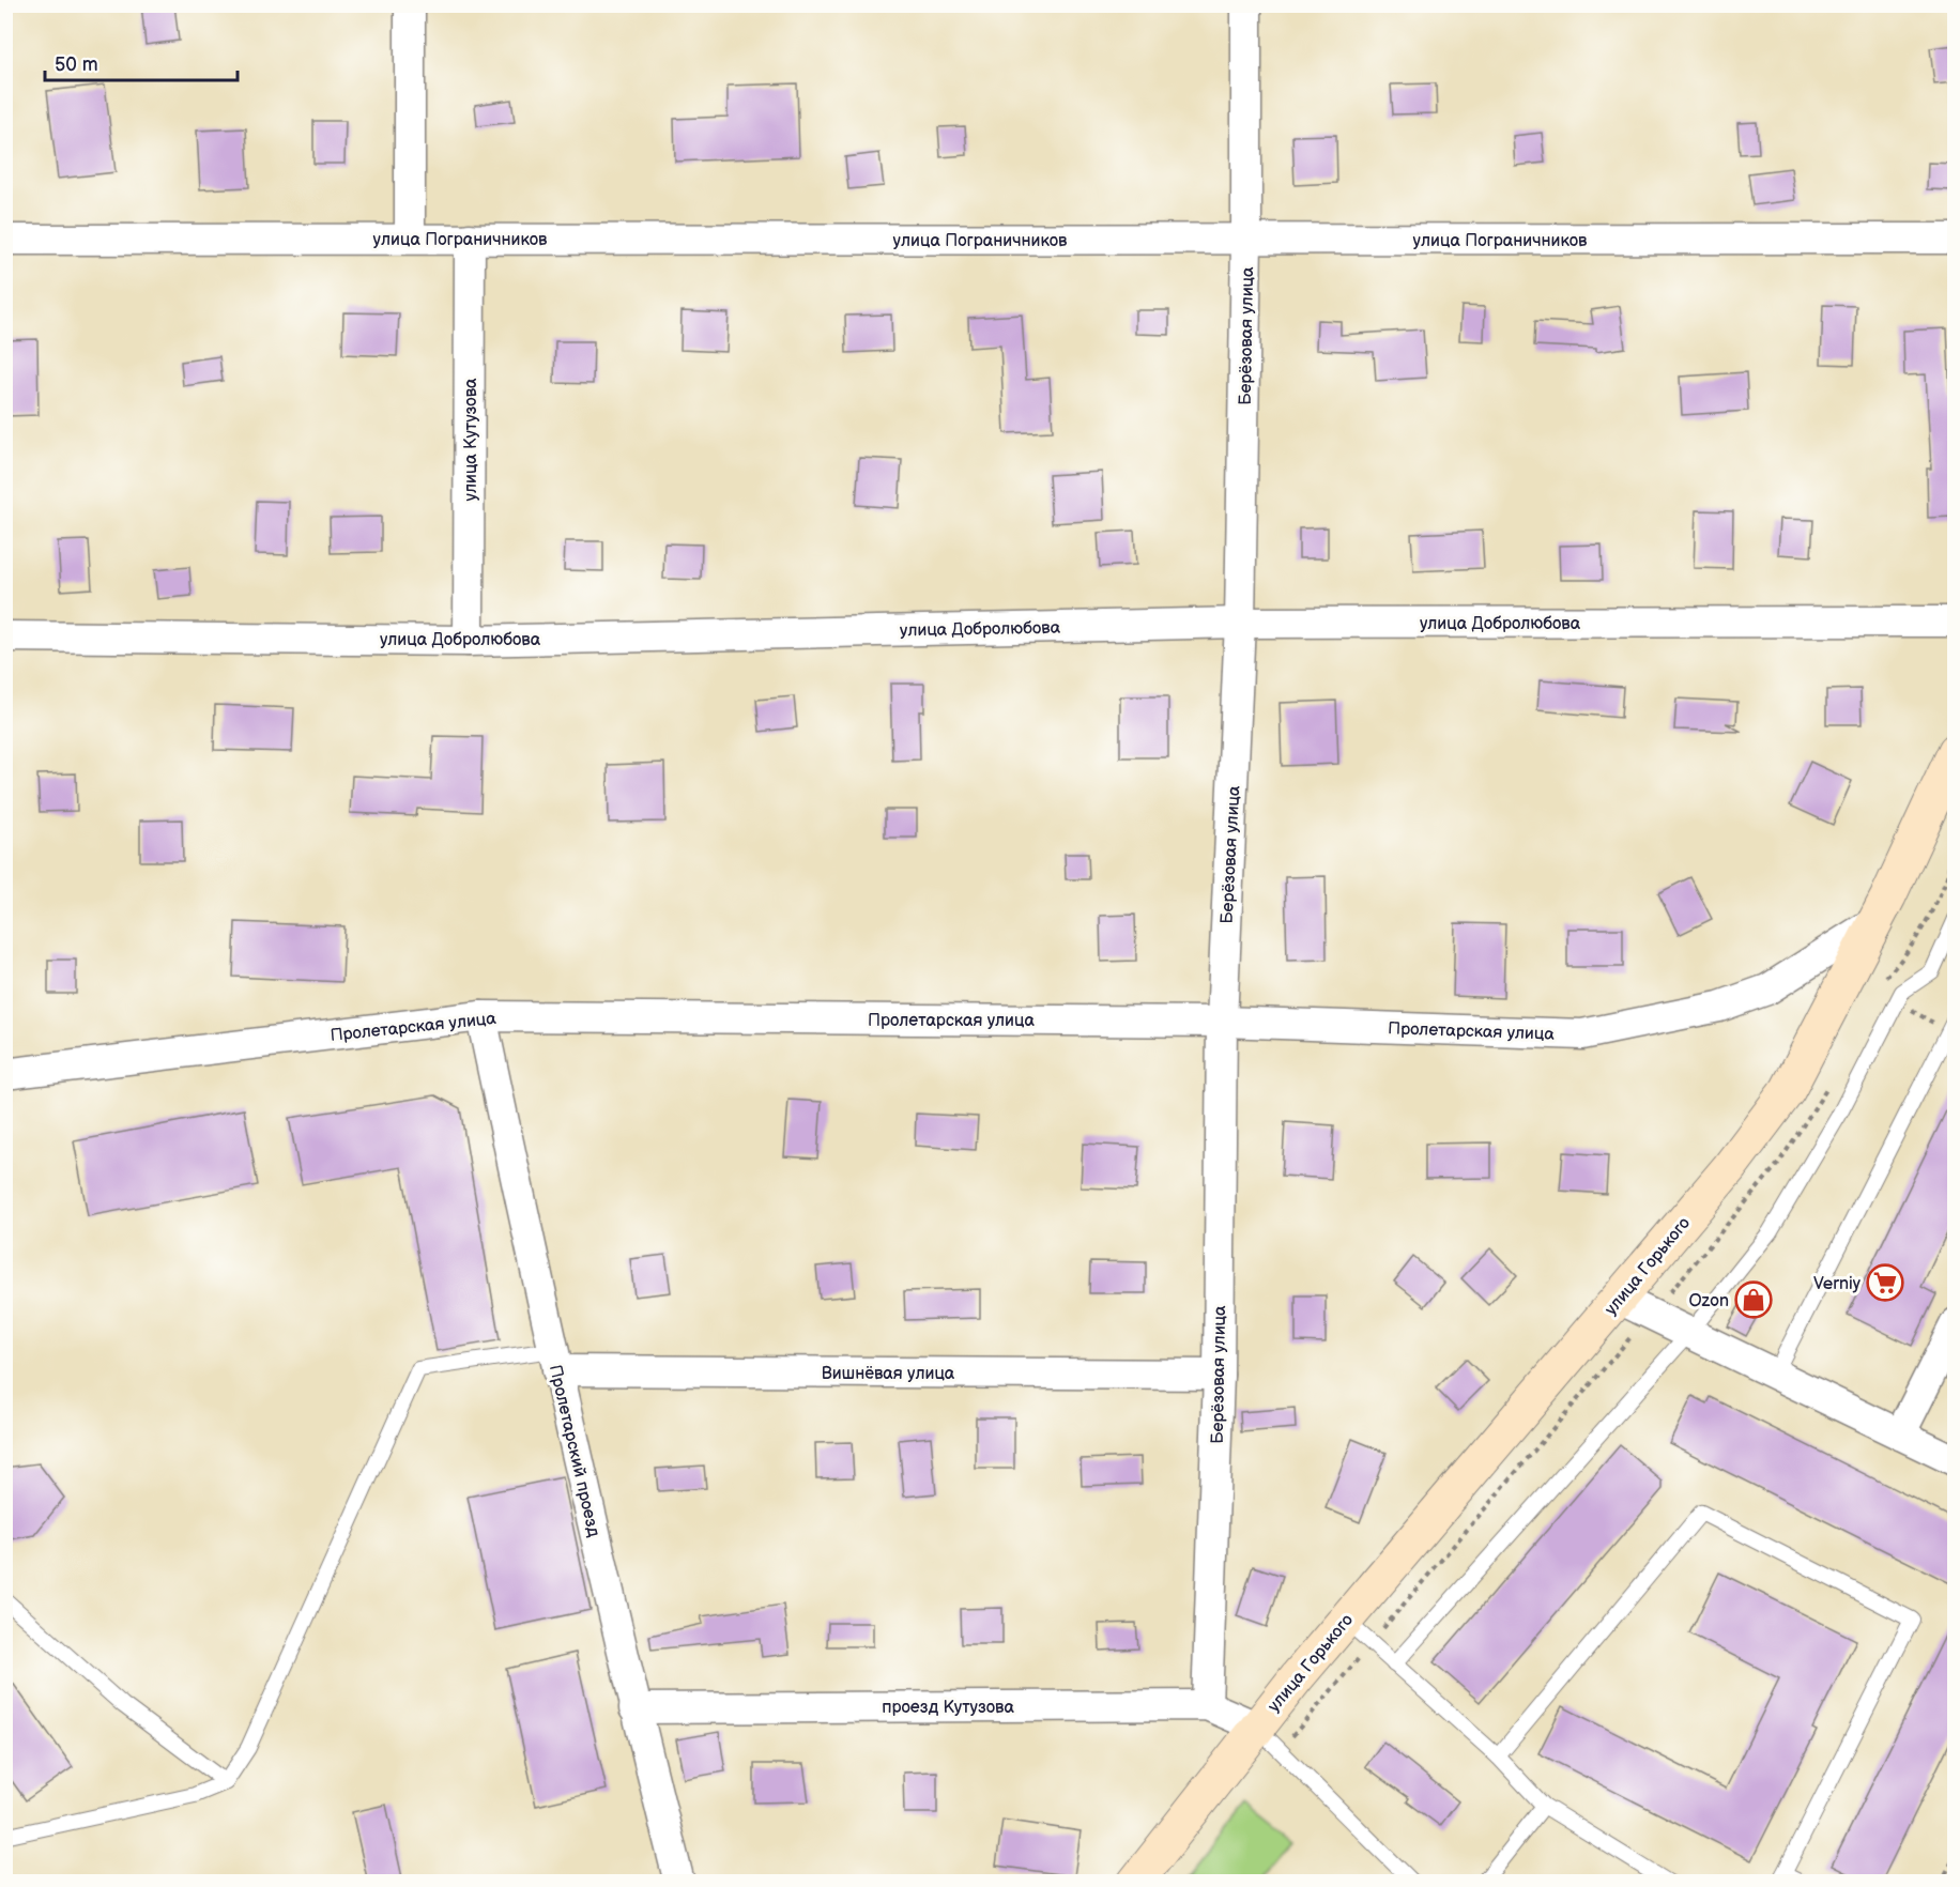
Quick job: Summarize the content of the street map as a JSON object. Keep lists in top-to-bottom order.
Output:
{
  "streets": {
    "main road": ["улица Горького"],
    "street": [
      "улица Пограничников",
      "Берёзовая улица",
      "улица Кутузова",
      "улица Добролюбова",
      "Пролетарская улица",
      "Вишнёвая улица",
      "Пролетарский проезд",
      "проезд Кутузова"
    ]
  },
  "crossings": [
    ["улица Пограничников", "Берёзовая улица"],
    ["улица Пограничников", "улица Кутузова"],
    ["Берёзовая улица", "улица Добролюбова"],
    ["Берёзовая улица", "Пролетарская улица"],
    ["Берёзовая улица", "Вишнёвая улица"],
    ["Берёзовая улица", "проезд Кутузова"],
    ["улица Кутузова", "улица Добролюбова"],
    ["Пролетарская улица", "улица Горького"],
    ["Пролетарская улица", "Пролетарский проезд"],
    ["улица Горького", "проезд Кутузова"],
    ["Вишнёвая улица", "Пролетарский проезд"],
    ["Пролетарский проезд", "проезд Кутузова"]
  ],
  "places": {
    "supermarket": ["Verniy"],
    "shop": ["Ozon"]
  },
  "scale_bar": "50 m"
}
